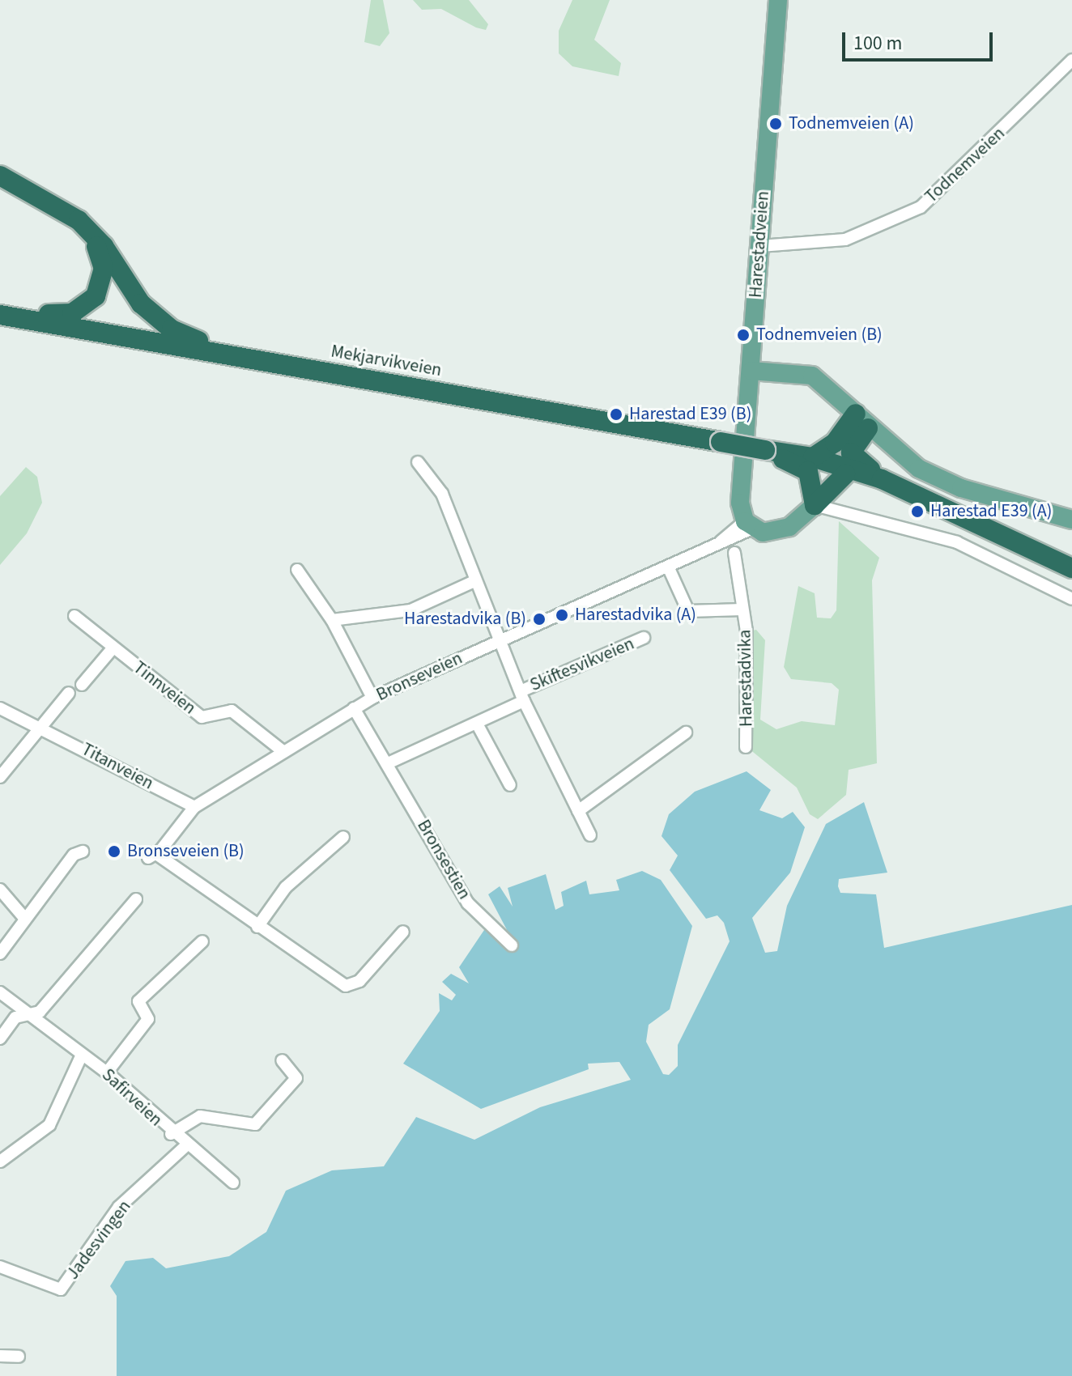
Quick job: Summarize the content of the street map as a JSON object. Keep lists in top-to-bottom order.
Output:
{
  "streets": {
    "highway": ["Mekjarvikveien"],
    "main road": ["Harestadveien"],
    "street": [
      "Todnemveien",
      "Skiftesvikveien",
      "Bronseveien",
      "Harestadvika",
      "Tinnveien",
      "Titanveien",
      "Bronsestien",
      "Safirveien",
      "Jadesvingen"
    ]
  },
  "crossings": [
    ["Todnemveien", "Harestadveien"],
    ["Harestadveien", "Bronseveien"],
    ["Skiftesvikveien", "Bronseveien"],
    ["Skiftesvikveien", "Bronsestien"],
    ["Bronseveien", "Harestadvika"],
    ["Bronseveien", "Tinnveien"],
    ["Bronseveien", "Titanveien"],
    ["Bronseveien", "Bronsestien"],
    ["Safirveien", "Jadesvingen"]
  ],
  "places": [
    "Todnemveien (A)",
    "Todnemveien (B)",
    "Harestad E39 (B)",
    "Harestad E39 (A)",
    "Harestadvika (A)",
    "Harestadvika (B)",
    "Bronseveien (B)"
  ],
  "scale_bar": "100 m"
}
